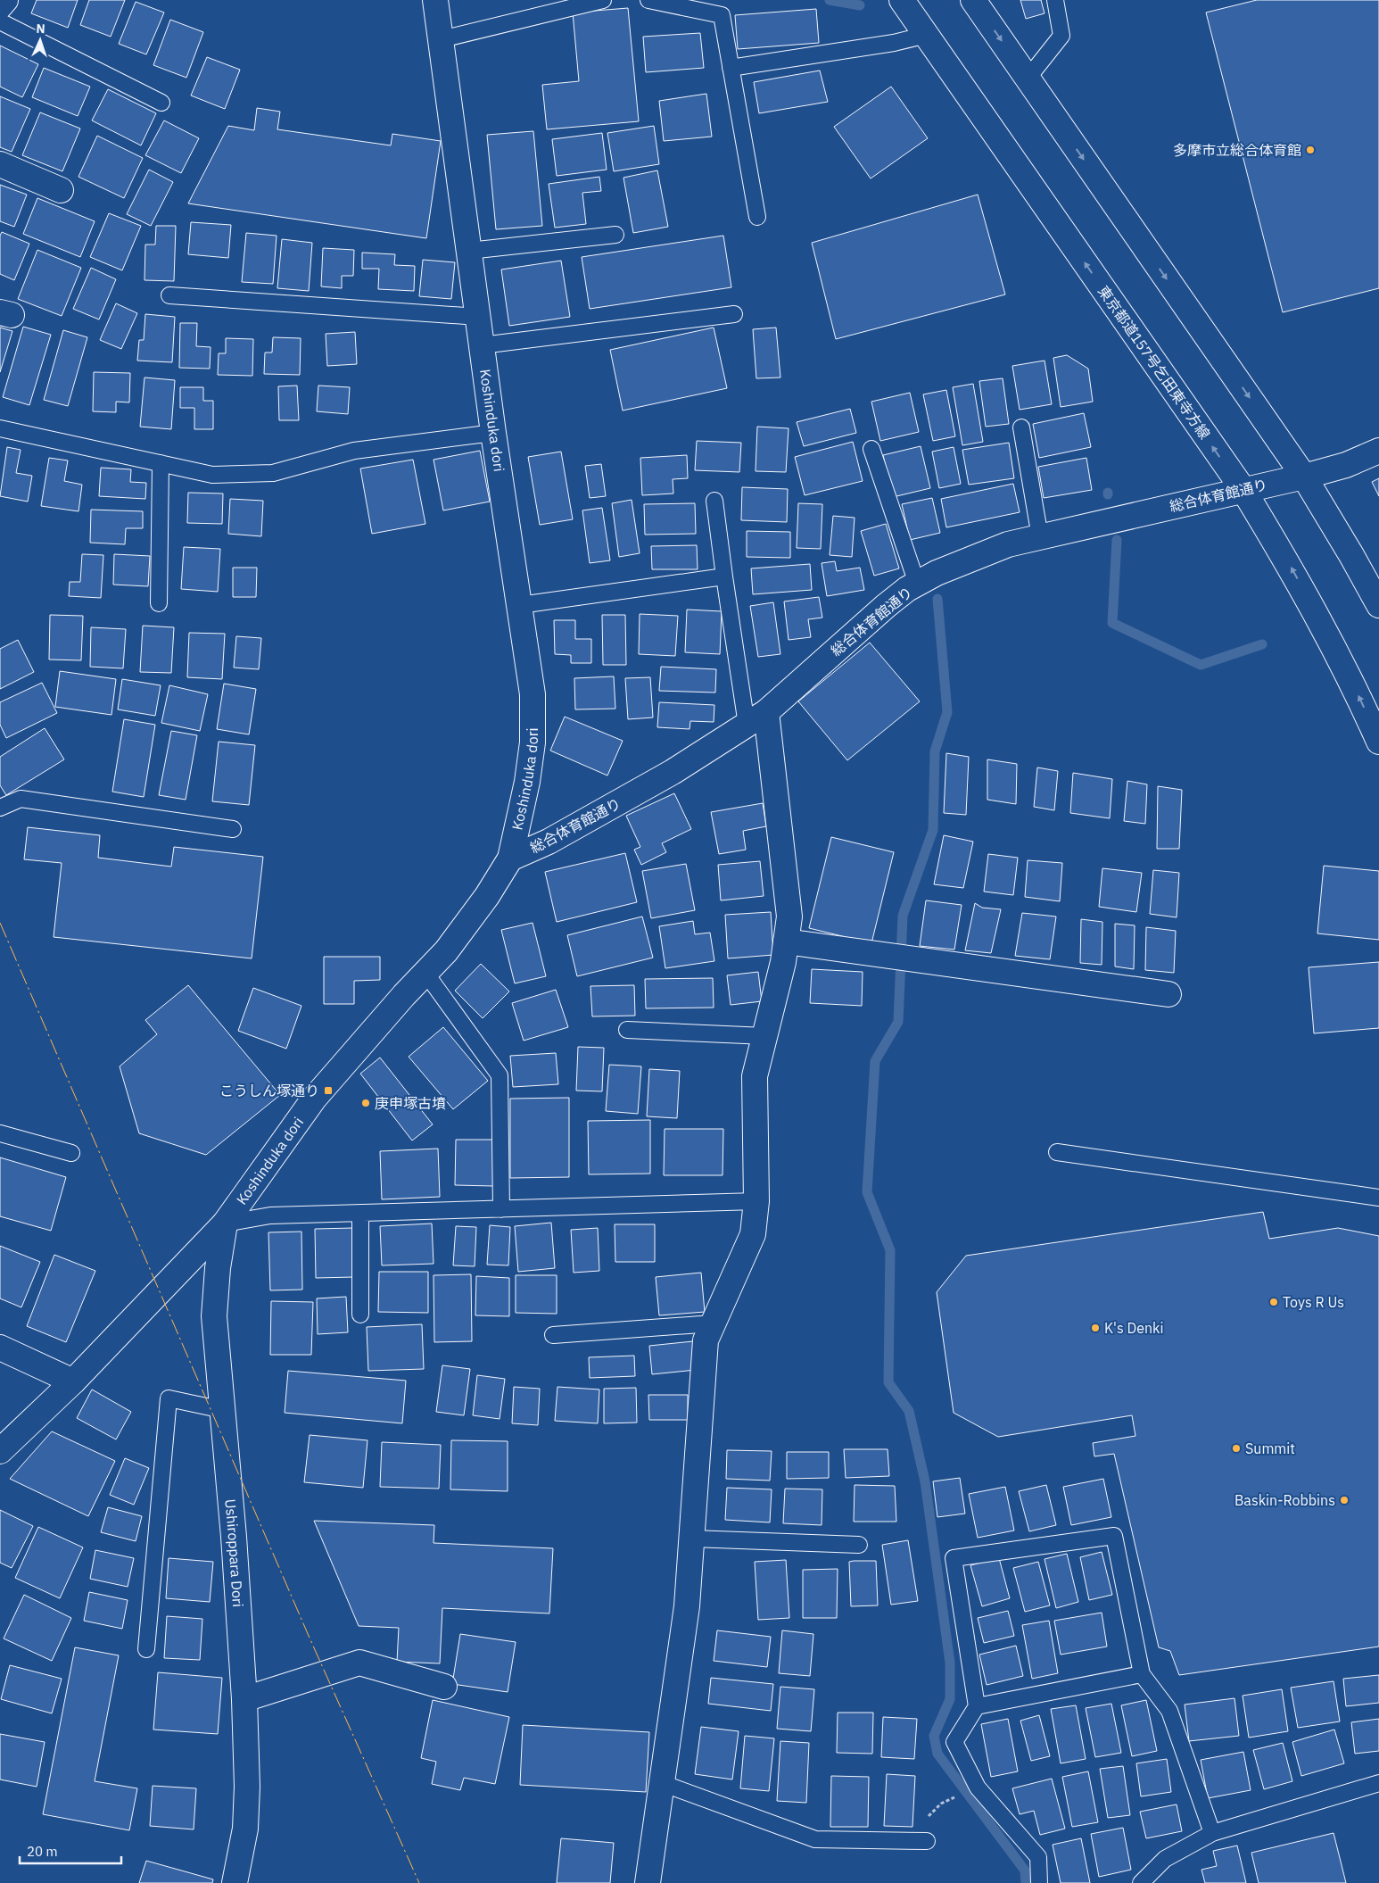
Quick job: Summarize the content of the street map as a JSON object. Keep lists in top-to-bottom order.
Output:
{
  "streets": {
    "street": [
      "東京都道157号乞田東寺方線",
      "Koshinduka dori",
      "総合体育館通り",
      "Ushiroppara Dori"
    ]
  },
  "crossings": [
    ["東京都道157号乞田東寺方線", "総合体育館通り"],
    ["Koshinduka dori", "総合体育館通り"],
    ["Koshinduka dori", "Ushiroppara Dori"]
  ],
  "places": {
    "other": [
      "多摩市立総合体育館",
      "庚申塚古墳",
      "Toys R Us",
      "K's Denki",
      "Summit",
      "Baskin-Robbins"
    ],
    "transit": ["こうしん塚通り"]
  },
  "scale_bar": "20 m",
  "north": "top"
}
